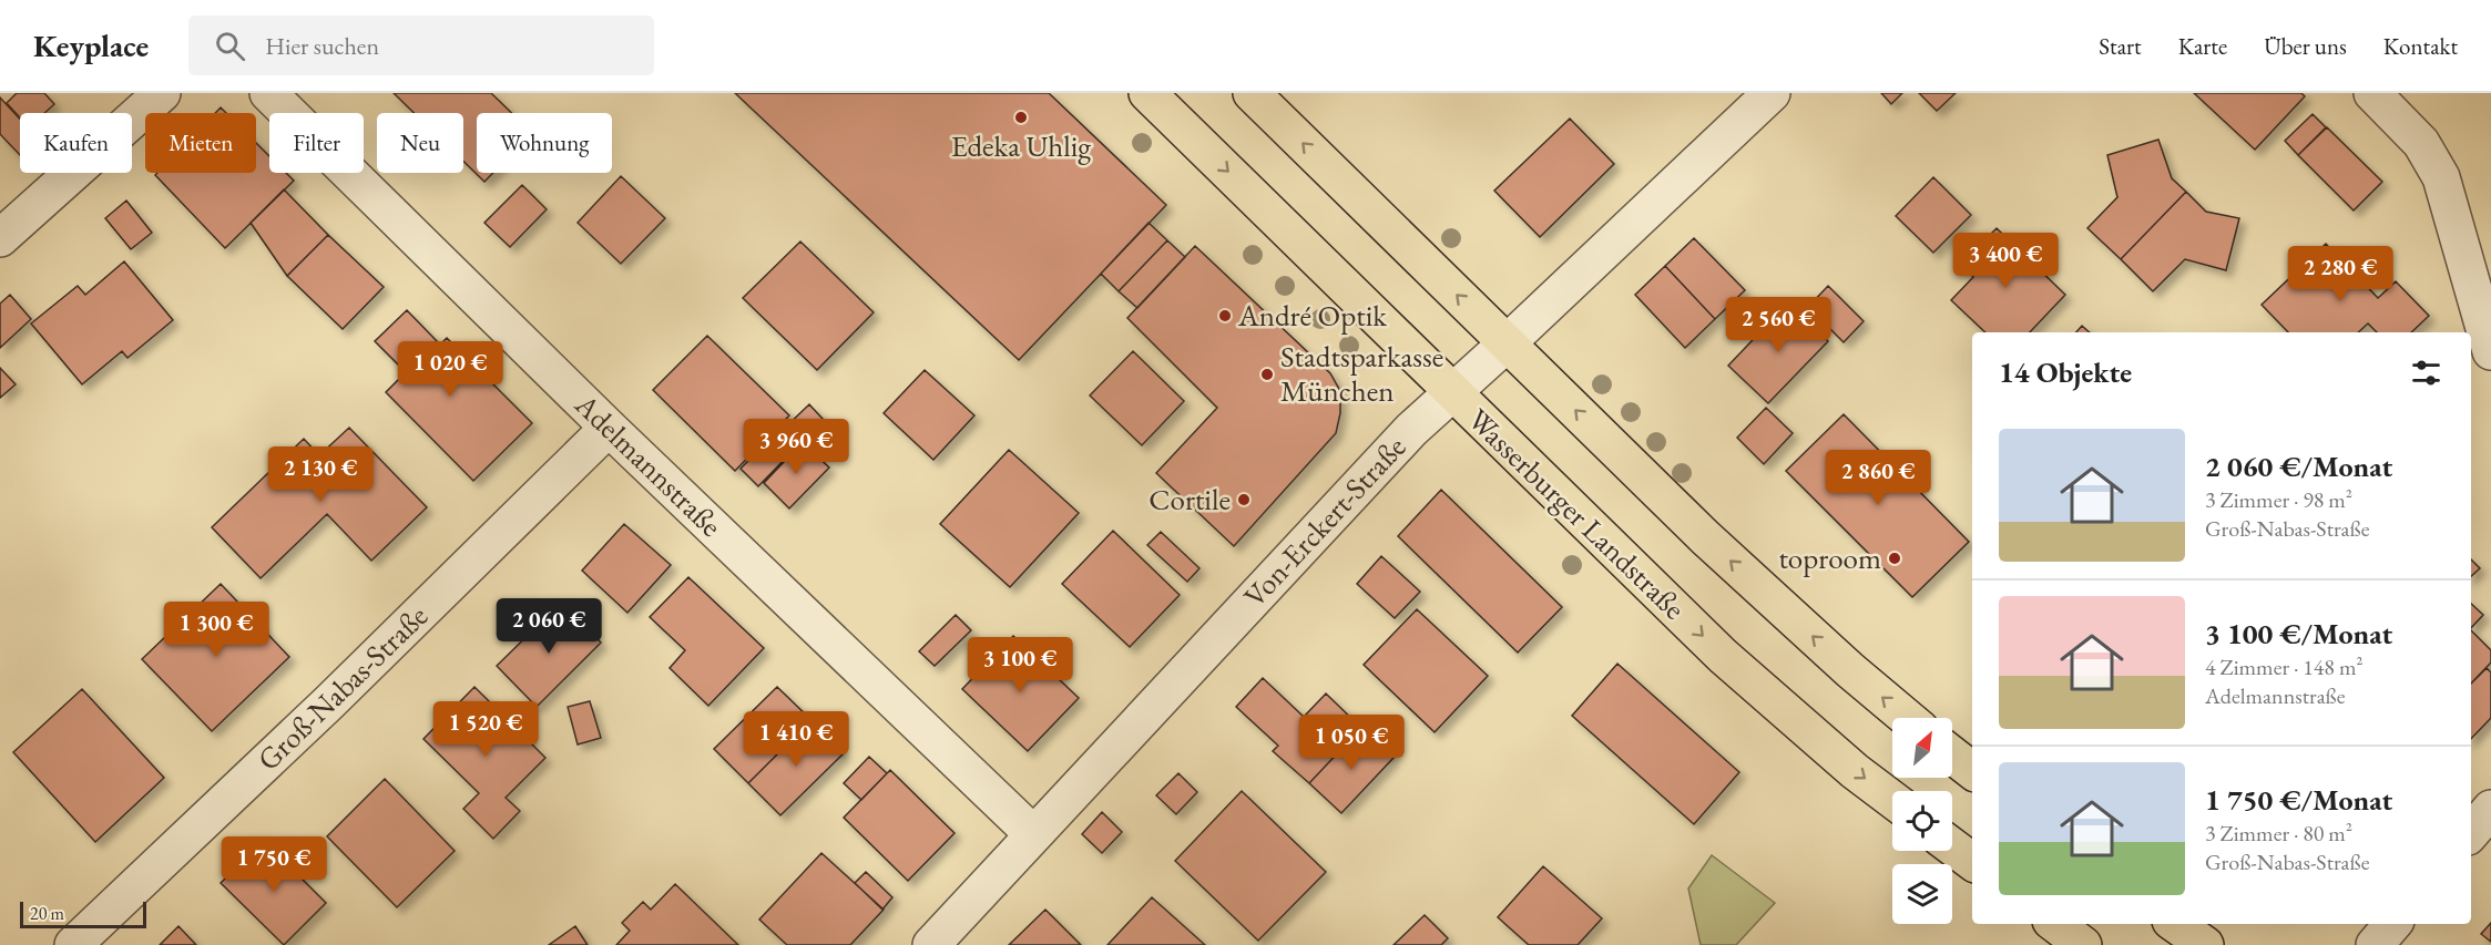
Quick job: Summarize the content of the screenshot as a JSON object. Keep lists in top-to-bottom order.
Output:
{
  "streets": {
    "main road": ["Wasserburger Landstraße"],
    "street": ["Adelmannstraße", "Von-Erckert-Straße", "Groß-Nabas-Straße"]
  },
  "crossings": [
    ["Adelmannstraße", "Von-Erckert-Straße"],
    ["Adelmannstraße", "Groß-Nabas-Straße"],
    ["Wasserburger Landstraße", "Von-Erckert-Straße"]
  ],
  "places": [
    "Edeka Uhlig",
    "André Optik",
    "Stadtsparkasse München",
    "Cortile",
    "toproom"
  ],
  "scale_bar": "20 m",
  "north": "top right",
  "page": {
    "header": "Keyplace",
    "search": "Hier suchen",
    "nav": [
      "Start",
      "Karte",
      "Über uns",
      "Kontakt"
    ],
    "chip": [
      "Kaufen",
      "Mieten",
      "Filter",
      "Neu",
      "Wohnung"
    ],
    "price": [
      "3 400 €",
      "2 280 €",
      "2 560 €",
      "1 020 €",
      "3 960 €",
      "2 130 €",
      "2 860 €",
      "2 060 €",
      "1 300 €",
      "3 100 €",
      "1 520 €",
      "1 410 €",
      "1 050 €",
      "1 750 €"
    ],
    "heading": "14 Objekte",
    "list": [
      {
        "name": "2 060 €/Monat",
        "note": "3 Zimmer · 98 m² · Groß-Nabas-Straße"
      },
      {
        "name": "3 100 €/Monat",
        "note": "4 Zimmer · 148 m² · Adelmannstraße"
      },
      {
        "name": "1 750 €/Monat",
        "note": "3 Zimmer · 80 m² · Groß-Nabas-Straße"
      }
    ],
    "scale": "20 m"
  }
}
